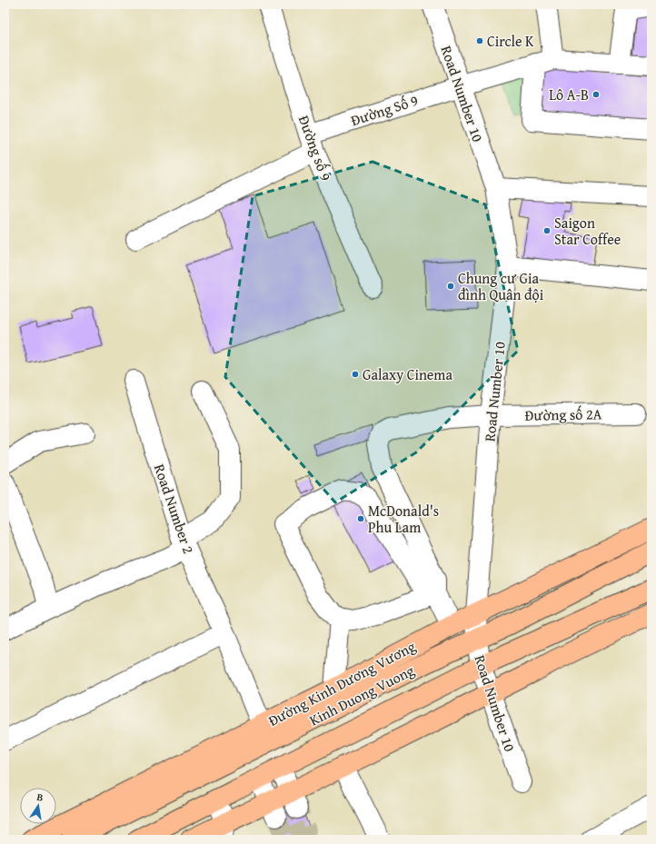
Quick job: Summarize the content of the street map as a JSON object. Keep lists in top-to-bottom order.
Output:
{
  "streets": {
    "main road": ["Đường Kinh Dương Vương", "Kinh Duong Vuong"],
    "street": [
      "Road Number 10",
      "Đường Số 9",
      "Đường số 9",
      "Đường số 2A",
      "Road Number 2"
    ]
  },
  "crossings": [
    ["Road Number 10", "Đường Số 9"],
    ["Road Number 10", "Đường số 2A"],
    ["Road Number 10", "Đường Kinh Dương Vương"],
    ["Road Number 10", "Kinh Duong Vuong"],
    ["Đường Số 9", "Đường số 9"],
    ["Road Number 2", "Đường Kinh Dương Vương"],
    ["Road Number 2", "Kinh Duong Vuong"],
    ["Đường Kinh Dương Vương", "Kinh Duong Vuong"]
  ],
  "places": [
    "Circle K",
    "Lô A-B",
    "Saigon Star Coffee",
    "Chung cư Gia đình Quân đội",
    "Galaxy Cinema",
    "McDonald's Phu Lam"
  ],
  "north": "top"
}
